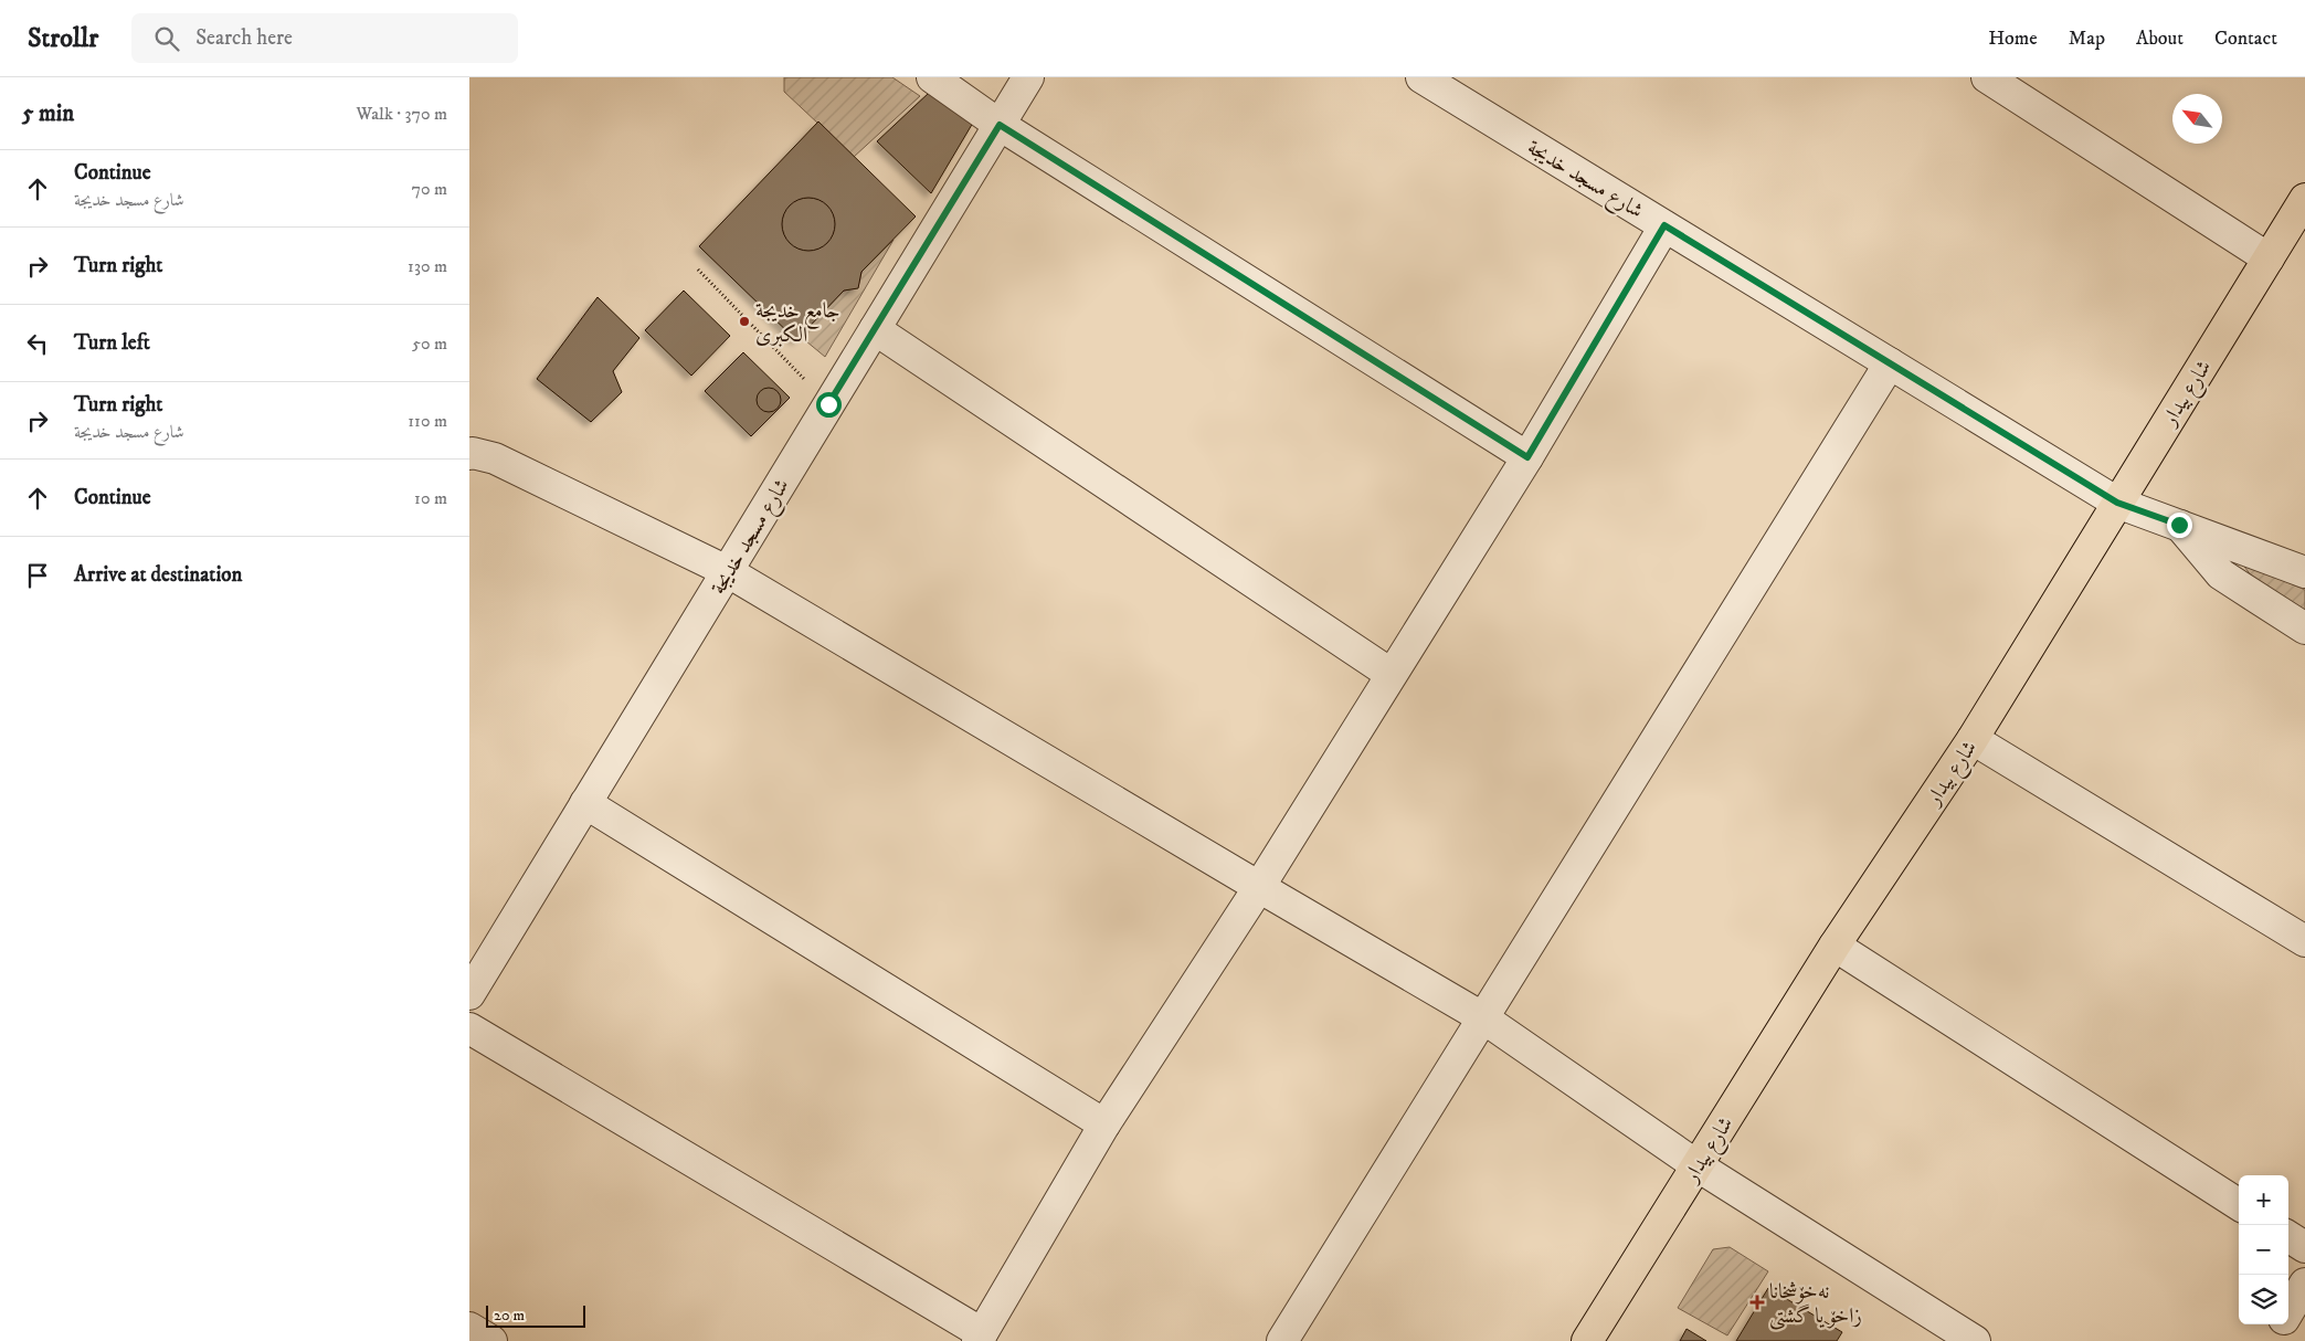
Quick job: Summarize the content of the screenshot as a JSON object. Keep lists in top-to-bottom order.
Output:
{
  "streets": {
    "main road": ["شارع بيدار"],
    "street": ["شارع مسجد خديجة"]
  },
  "crossings": [
    ["شارع مسجد خديجة", "شارع بيدار"]
  ],
  "places": {
    "other": ["جامع خديجة الكبرى"],
    "health": ["نەخۆشخانا زاخۆ یا گشتی"]
  },
  "scale_bar": "20 m",
  "north": "top left",
  "page": {
    "header": "Strollr",
    "search": "Search here",
    "nav": [
      "Home",
      "Map",
      "About",
      "Contact"
    ],
    "heading": ["5 min", "Walk · 370 m"],
    "list": [
      ["Continue", "شارع مسجد خديجة", "70 m"],
      ["Turn right", "130 m"],
      ["Turn left", "50 m"],
      ["Turn right", "شارع مسجد خديجة", "110 m"],
      ["Continue", "10 m"],
      "Arrive at destination"
    ],
    "map_buttons": ["+", "−"],
    "scale": "20 m"
  }
}
